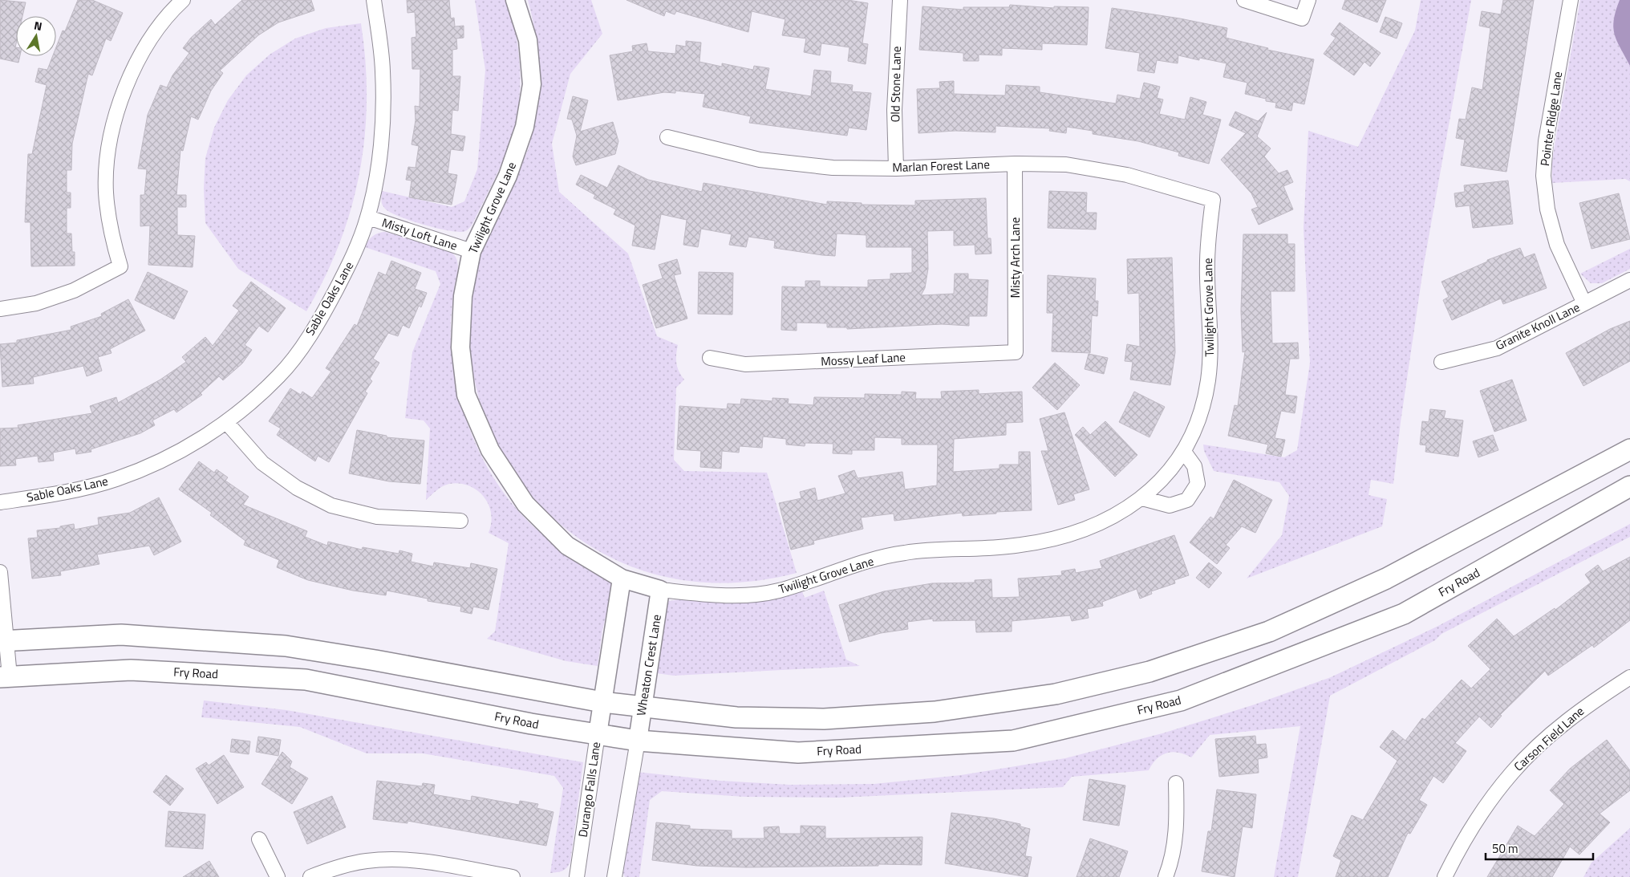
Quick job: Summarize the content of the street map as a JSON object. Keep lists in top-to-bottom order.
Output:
{
  "streets": {
    "main road": ["Fry Road"],
    "street": [
      "Old Stone Lane",
      "Pointer Ridge Lane",
      "Marlan Forest Lane",
      "Twilight Grove Lane",
      "Misty Loft Lane",
      "Misty Arch Lane",
      "Sable Oaks Lane",
      "Granite Knoll Lane",
      "Mossy Leaf Lane",
      "Wheaton Crest Lane",
      "Carson Field Lane",
      "Durango Falls Lane"
    ]
  },
  "crossings": [
    ["Old Stone Lane", "Marlan Forest Lane"],
    ["Pointer Ridge Lane", "Granite Knoll Lane"],
    ["Marlan Forest Lane", "Twilight Grove Lane"],
    ["Marlan Forest Lane", "Misty Arch Lane"],
    ["Twilight Grove Lane", "Misty Loft Lane"],
    ["Twilight Grove Lane", "Wheaton Crest Lane"],
    ["Misty Loft Lane", "Sable Oaks Lane"],
    ["Misty Arch Lane", "Mossy Leaf Lane"],
    ["Fry Road", "Wheaton Crest Lane"],
    ["Fry Road", "Durango Falls Lane"]
  ],
  "scale_bar": "50 m",
  "north": "top"
}
